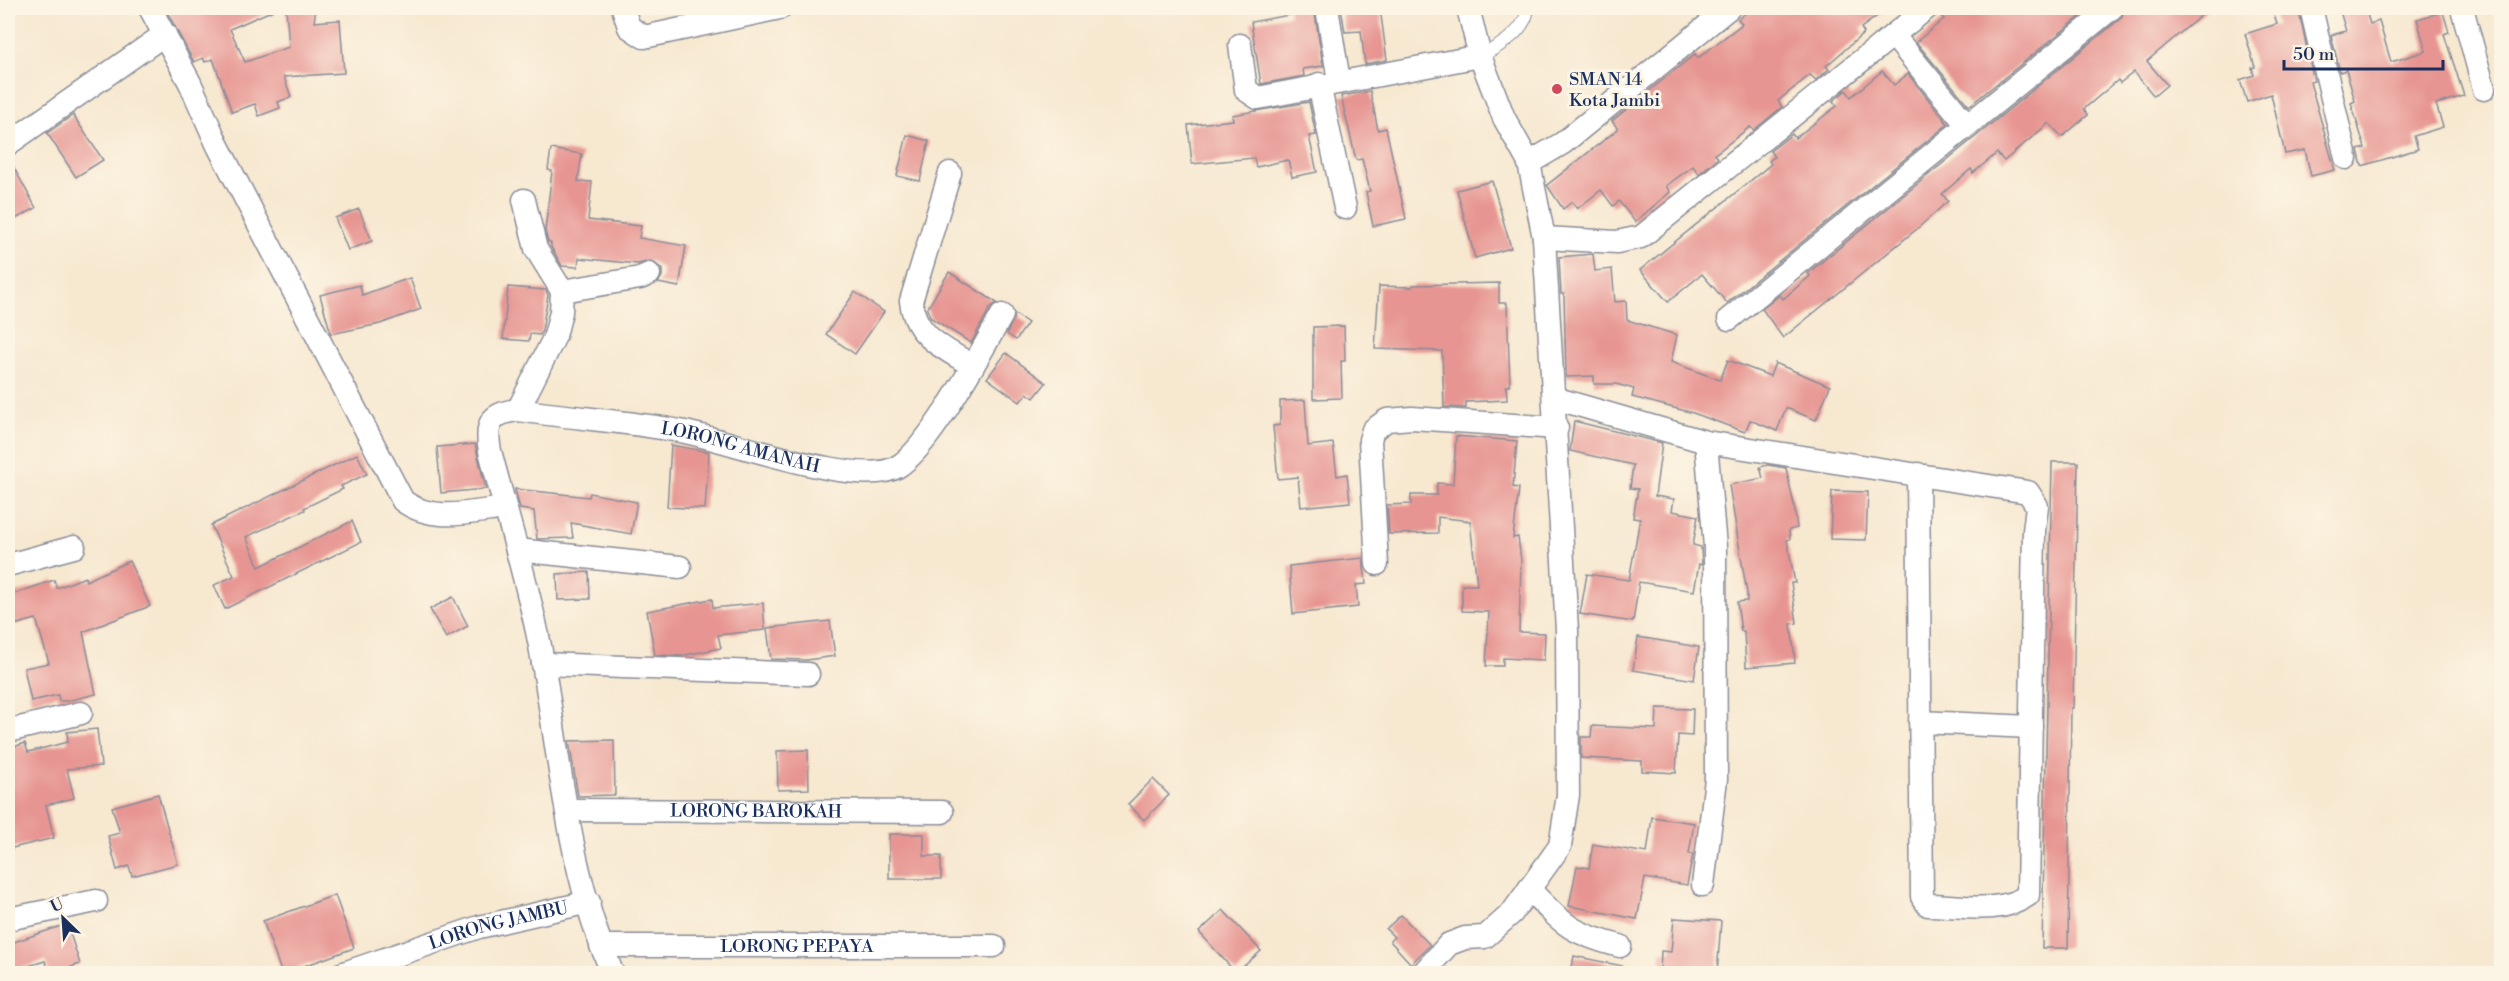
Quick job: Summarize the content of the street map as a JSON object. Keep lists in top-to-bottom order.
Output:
{
  "streets": {
    "street": [
      "LORONG AMANAH",
      "LORONG BAROKAH",
      "LORONG JAMBU",
      "LORONG PEPAYA"
    ]
  },
  "places": ["SMAN 14 Kota Jambi"],
  "scale_bar": "50 m",
  "north": "top left"
}
